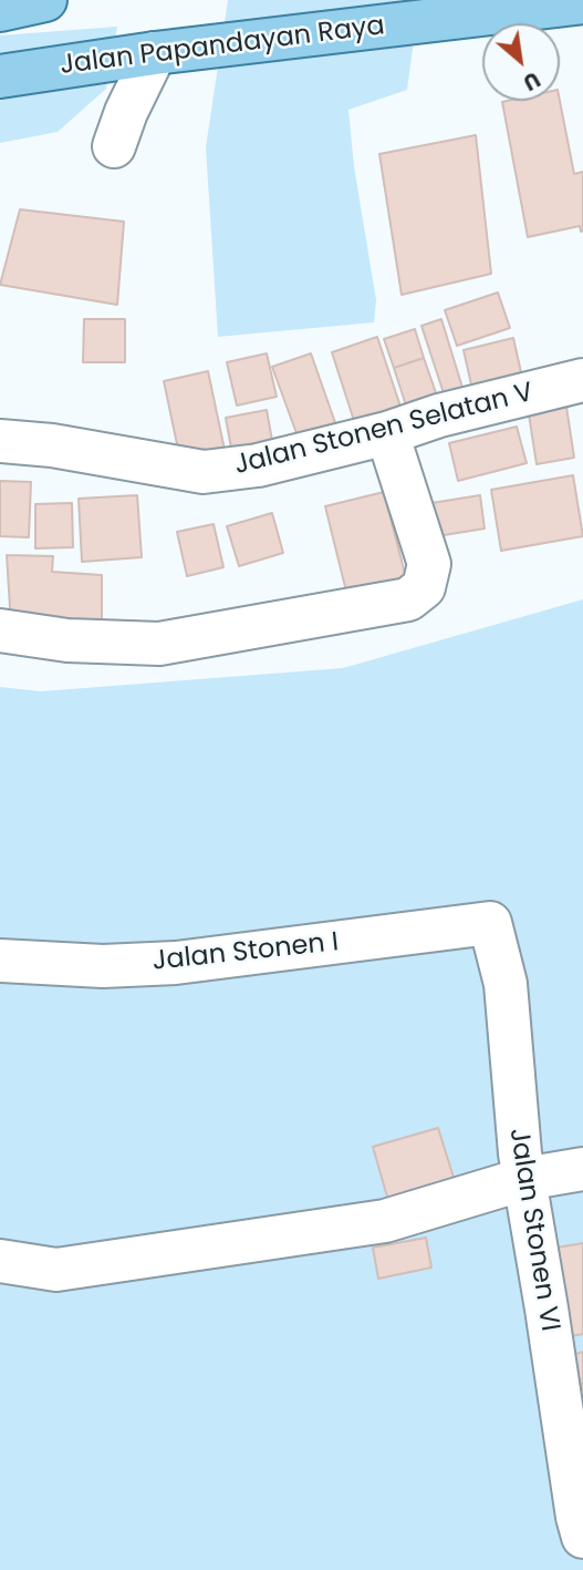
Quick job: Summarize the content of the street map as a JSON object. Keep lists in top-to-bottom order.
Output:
{
  "streets": {
    "main road": ["Jalan Papandayan Raya"],
    "street": ["Jalan Stonen Selatan V", "Jalan Stonen I", "Jalan Stonen VI"]
  },
  "crossings": [
    ["Jalan Stonen I", "Jalan Stonen VI"]
  ],
  "north": "bottom right"
}
